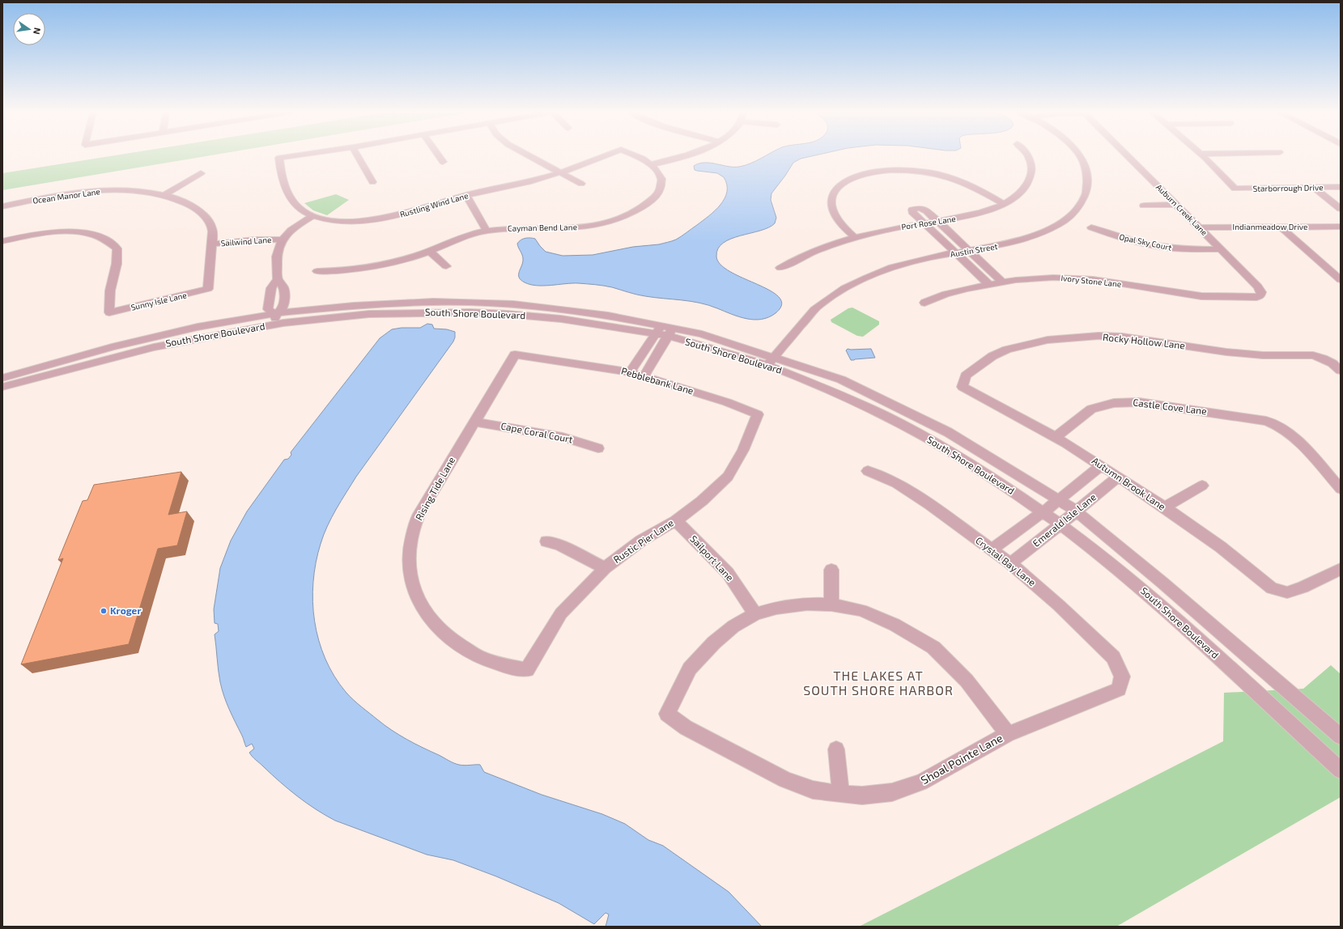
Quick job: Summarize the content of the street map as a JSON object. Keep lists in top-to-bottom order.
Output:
{
  "streets": {
    "street": [
      "Starborrough Drive",
      "Ocean Manor Lane",
      "Rustling Wind Lane",
      "Auburn Creek Lane",
      "Port Rose Lane",
      "Indianmeadow Drive",
      "Cayman Bend Lane",
      "Sailwind Lane",
      "Opal Sky Court",
      "Austin Street",
      "Ivory Stone Lane",
      "Sunny Isle Lane",
      "South Shore Boulevard",
      "Rocky Hollow Lane",
      "Pebblebank Lane",
      "Castle Cove Lane",
      "Cape Coral Court",
      "Autumn Brook Lane",
      "Rising Tide Lane",
      "Emerald Isle Lane",
      "Rustic Pier Lane",
      "Sailport Lane",
      "Crystal Bay Lane",
      "Shoal Pointe Lane"
    ]
  },
  "crossings": [
    ["Ocean Manor Lane", "Sailwind Lane"],
    ["Ocean Manor Lane", "Sunny Isle Lane"],
    ["Auburn Creek Lane", "Indianmeadow Drive"],
    ["Auburn Creek Lane", "Opal Sky Court"],
    ["Auburn Creek Lane", "Ivory Stone Lane"],
    ["Austin Street", "South Shore Boulevard"],
    ["South Shore Boulevard", "Emerald Isle Lane"],
    ["Rocky Hollow Lane", "Autumn Brook Lane"],
    ["Pebblebank Lane", "Rising Tide Lane"],
    ["Pebblebank Lane", "Rustic Pier Lane"],
    ["Castle Cove Lane", "Autumn Brook Lane"],
    ["Cape Coral Court", "Rising Tide Lane"],
    ["Autumn Brook Lane", "Emerald Isle Lane"],
    ["Rising Tide Lane", "Rustic Pier Lane"],
    ["Emerald Isle Lane", "Crystal Bay Lane"],
    ["Rustic Pier Lane", "Sailport Lane"],
    ["Sailport Lane", "Shoal Pointe Lane"],
    ["Crystal Bay Lane", "Shoal Pointe Lane"]
  ],
  "districts": ["THE LAKES AT SOUTH SHORE HARBOR"],
  "places": ["Kroger"],
  "north": "right"
}
